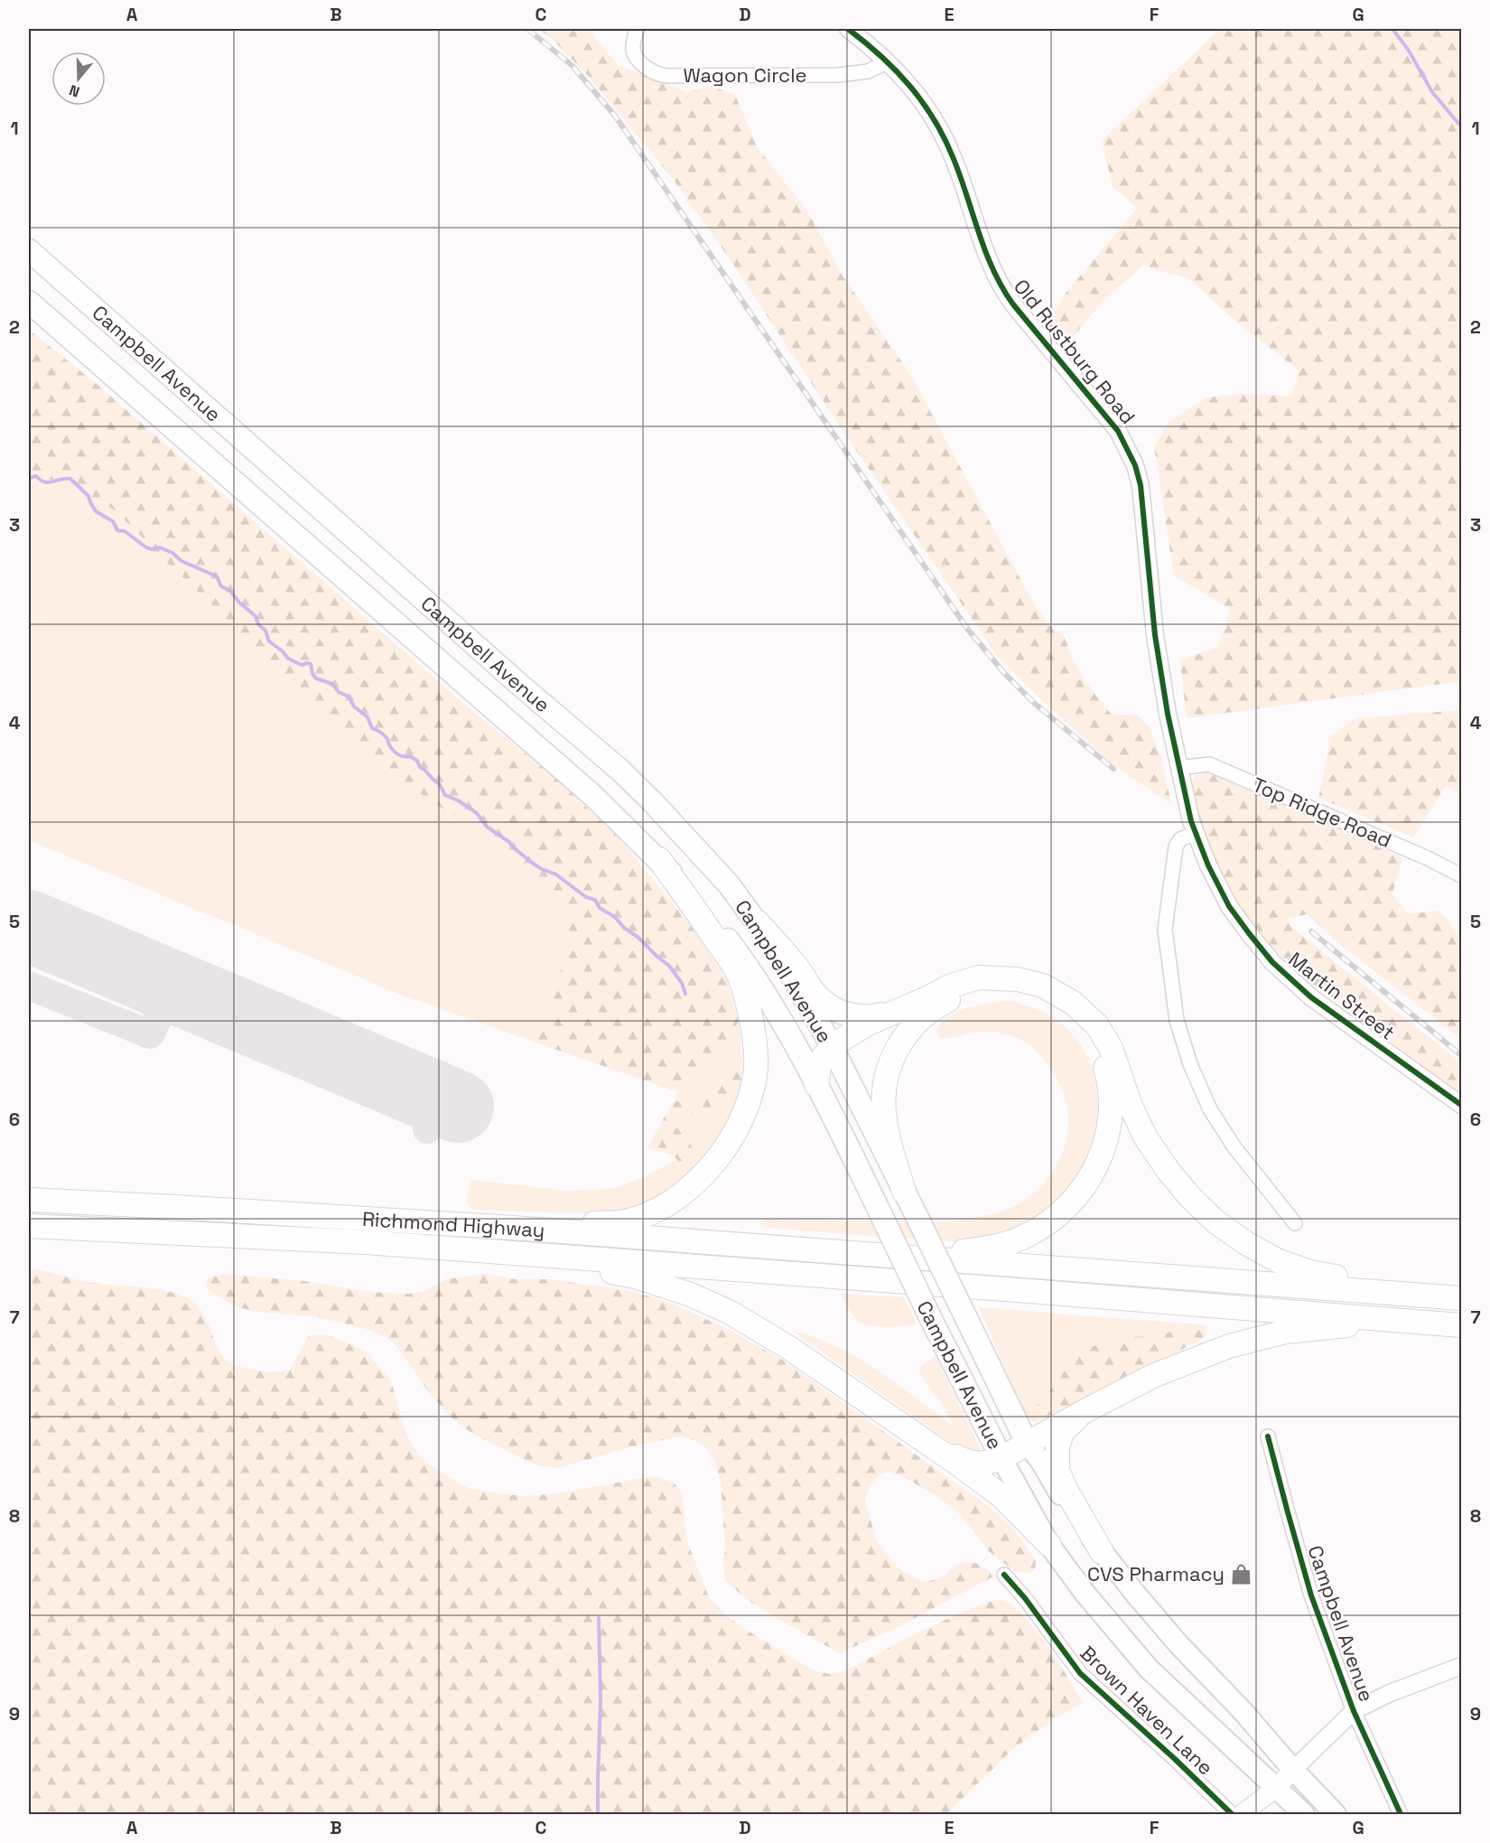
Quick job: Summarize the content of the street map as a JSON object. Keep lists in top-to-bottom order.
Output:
{
  "streets": {
    "highway": ["Campbell Avenue", "Richmond Highway"],
    "street": [
      "Wagon Circle",
      "Old Rustburg Road",
      "Top Ridge Road",
      "Martin Street",
      "Brown Haven Lane"
    ]
  },
  "crossings": [
    ["Wagon Circle", "Old Rustburg Road"],
    ["Old Rustburg Road", "Top Ridge Road"],
    ["Old Rustburg Road", "Martin Street"]
  ],
  "places": {
    "shop": ["CVS Pharmacy"]
  },
  "north": "bottom",
  "grid": {
    "columns": [
      "A",
      "B",
      "C",
      "D",
      "E",
      "F",
      "G"
    ],
    "rows": [
      "1",
      "2",
      "3",
      "4",
      "5",
      "6",
      "7",
      "8",
      "9"
    ]
  }
}
